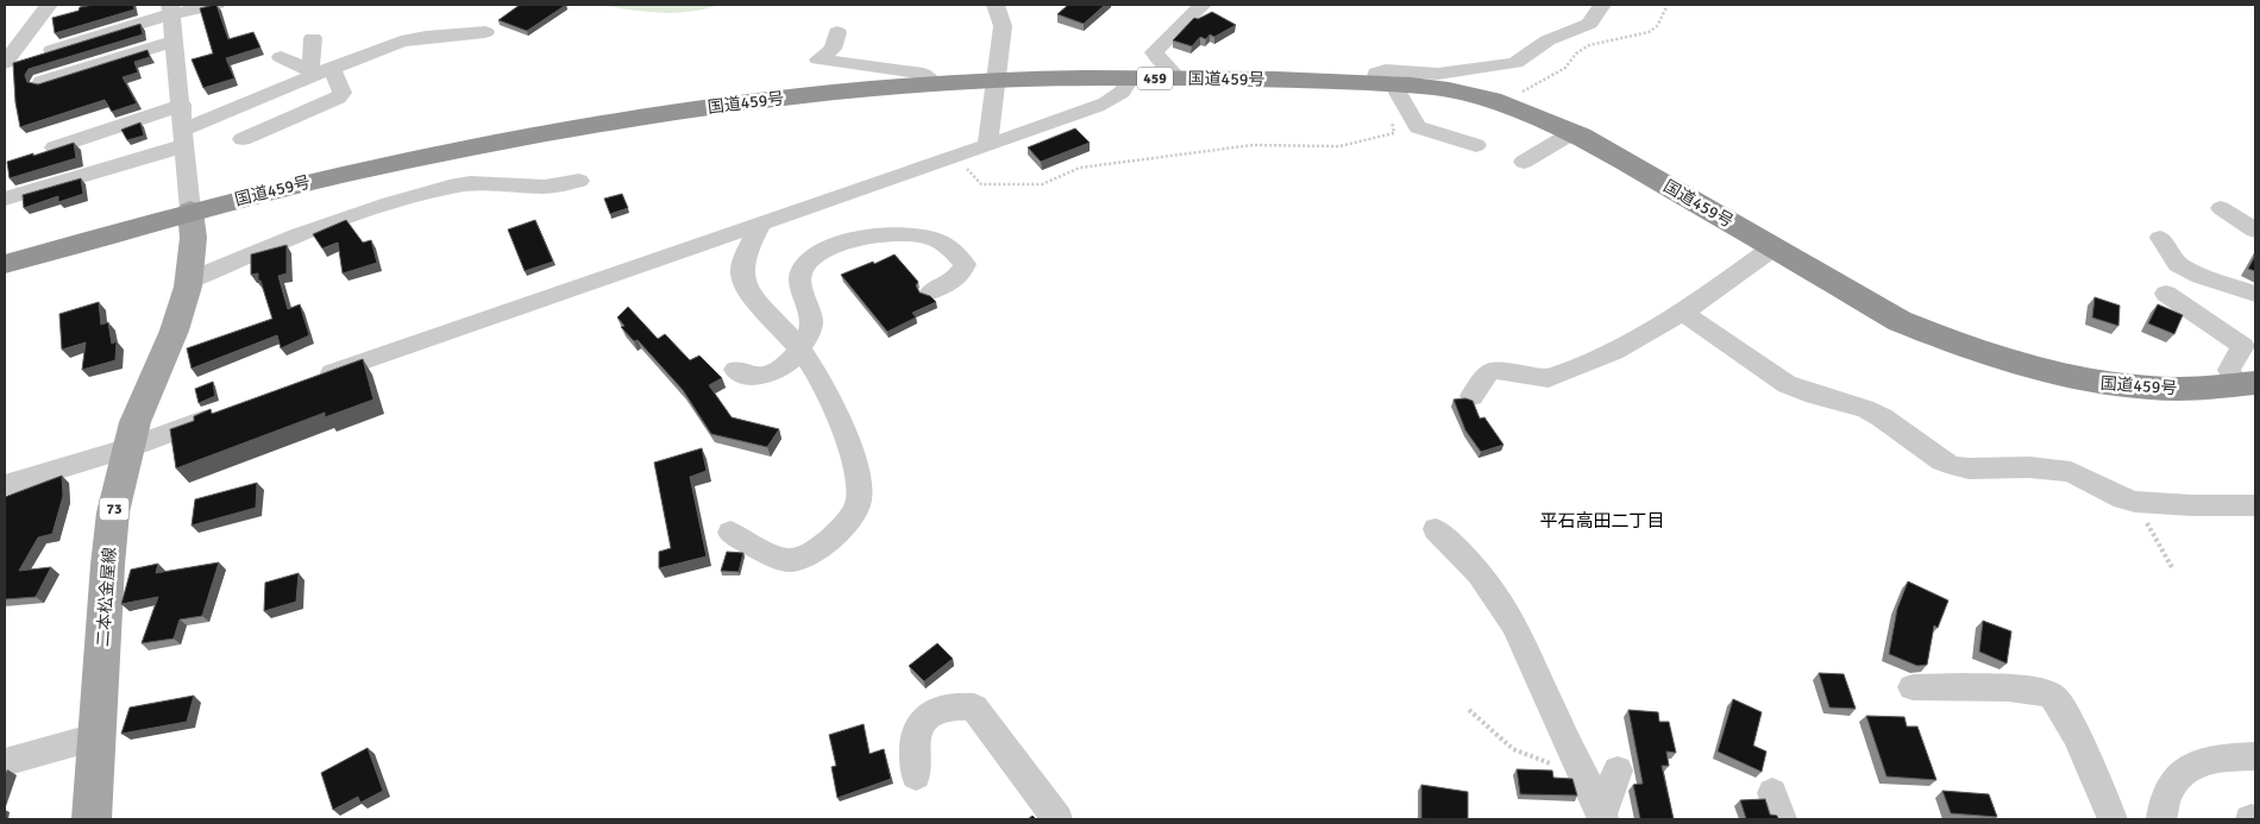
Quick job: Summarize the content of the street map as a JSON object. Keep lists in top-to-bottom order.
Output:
{
  "streets": {
    "highway": ["459", "国道459号"],
    "main road": ["73", "二本松金屋線"]
  },
  "crossings": [
    ["国道459号", "二本松金屋線"]
  ],
  "districts": ["平石高田二丁目"]
}
